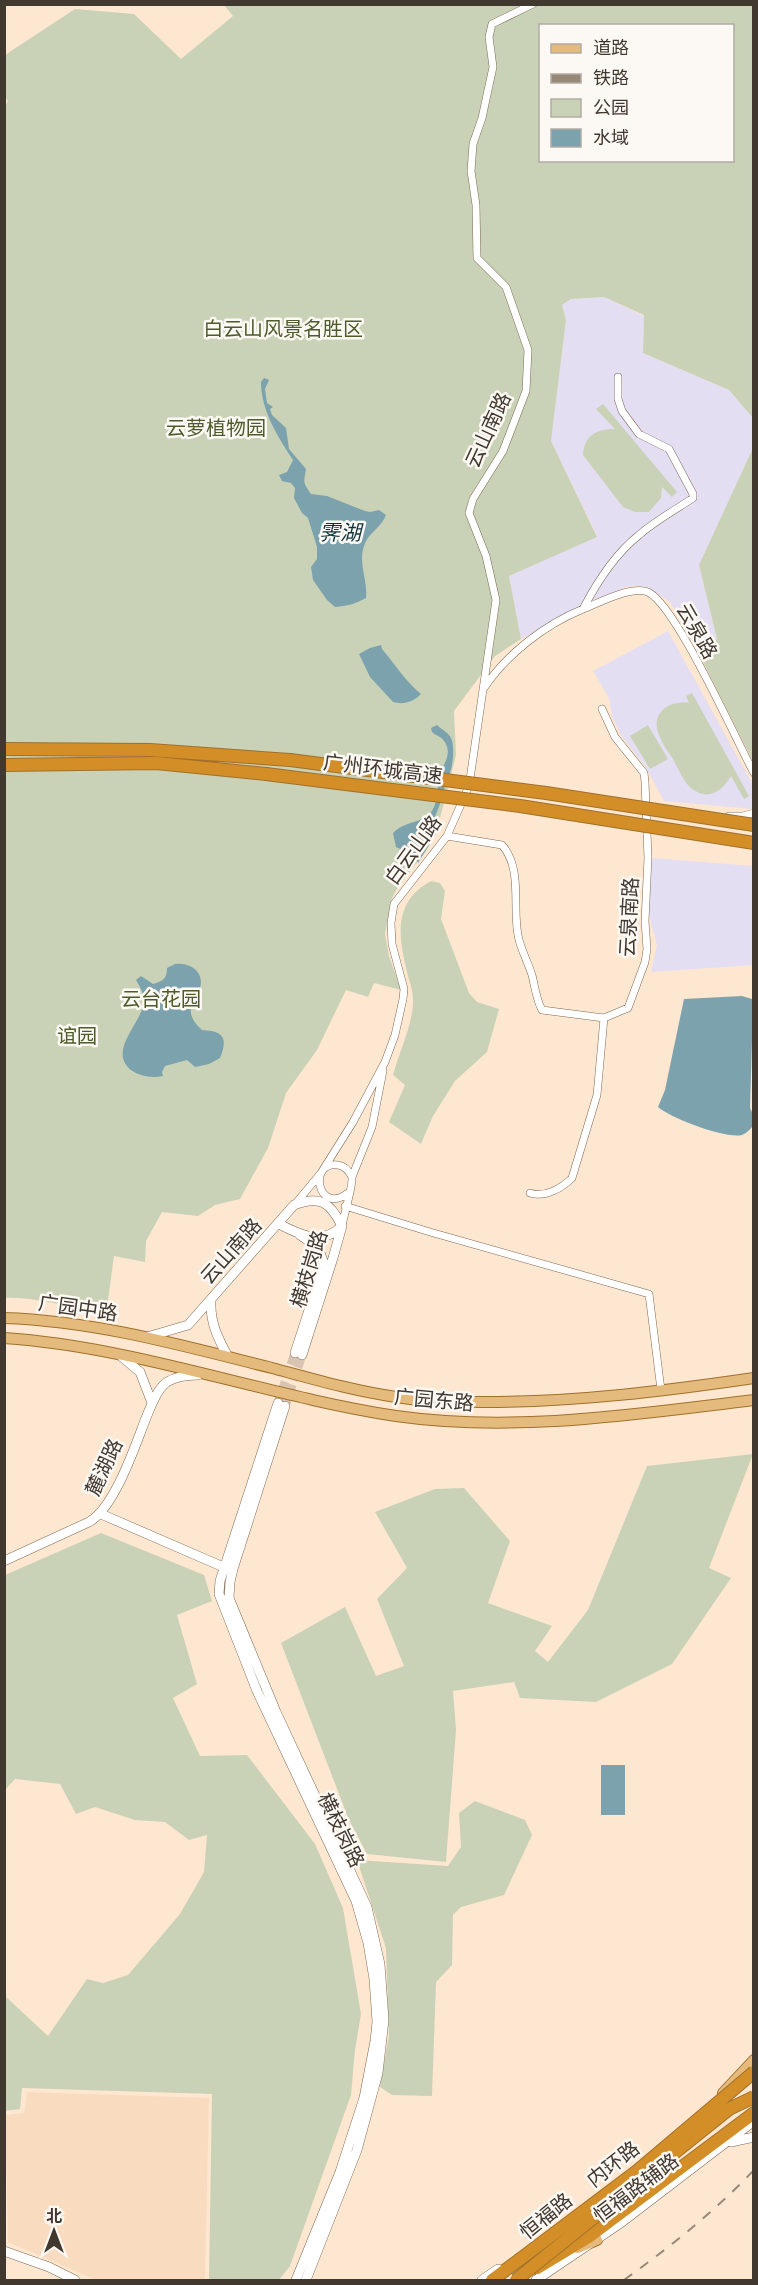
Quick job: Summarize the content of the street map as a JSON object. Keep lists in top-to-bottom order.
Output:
{
  "streets": {
    "highway": ["广州环城高速", "内环路"],
    "main road": [
      "云山南路",
      "横枝岗路",
      "广园中路",
      "广园东路",
      "麓湖路",
      "恒福路辅路",
      "恒福路"
    ],
    "street": ["云泉路", "白云山路", "云泉南路"]
  },
  "crossings": [
    ["云山南路", "云泉路"],
    ["云山南路", "白云山路"],
    ["云山南路", "广园中路"],
    ["云山南路", "广园东路"],
    ["云泉路", "白云山路"],
    ["广园中路", "广园东路"],
    ["广园东路", "麓湖路"],
    ["内环路", "恒福路"],
    ["恒福路辅路", "恒福路"]
  ],
  "water": ["霁湖"],
  "parks": [
    "白云山风景名胜区",
    "云萝植物园",
    "云台花园",
    "谊园"
  ],
  "legend": [
    "道路",
    "铁路",
    "公园",
    "水域"
  ],
  "north": "top"
}
